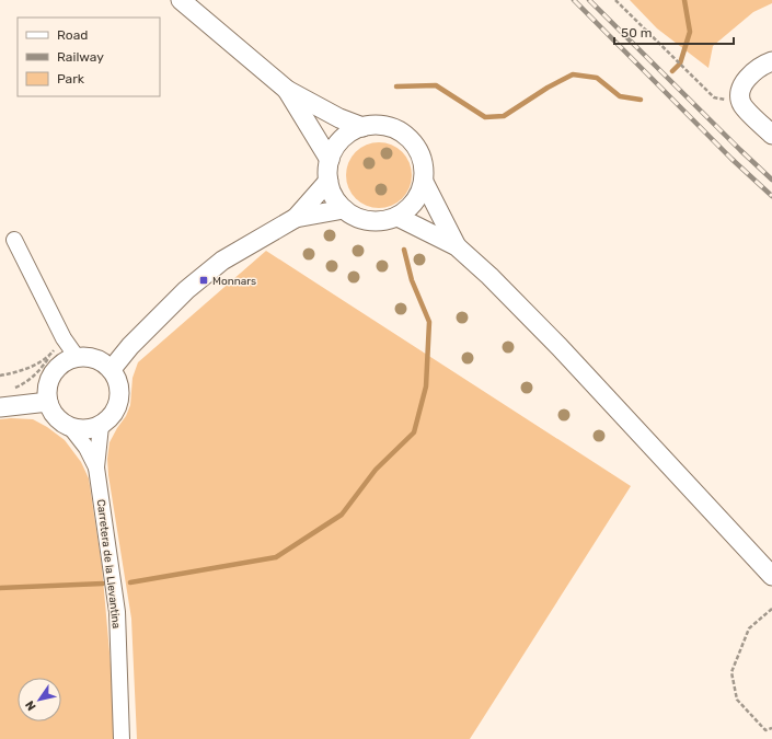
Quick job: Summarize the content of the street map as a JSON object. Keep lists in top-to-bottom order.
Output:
{
  "streets": {
    "street": ["Carretera de la Llevantina"]
  },
  "places": {
    "transit": ["Monnars"]
  },
  "legend": ["Road", "Railway", "Park"],
  "scale_bar": "50 m",
  "north": "bottom left"
}
